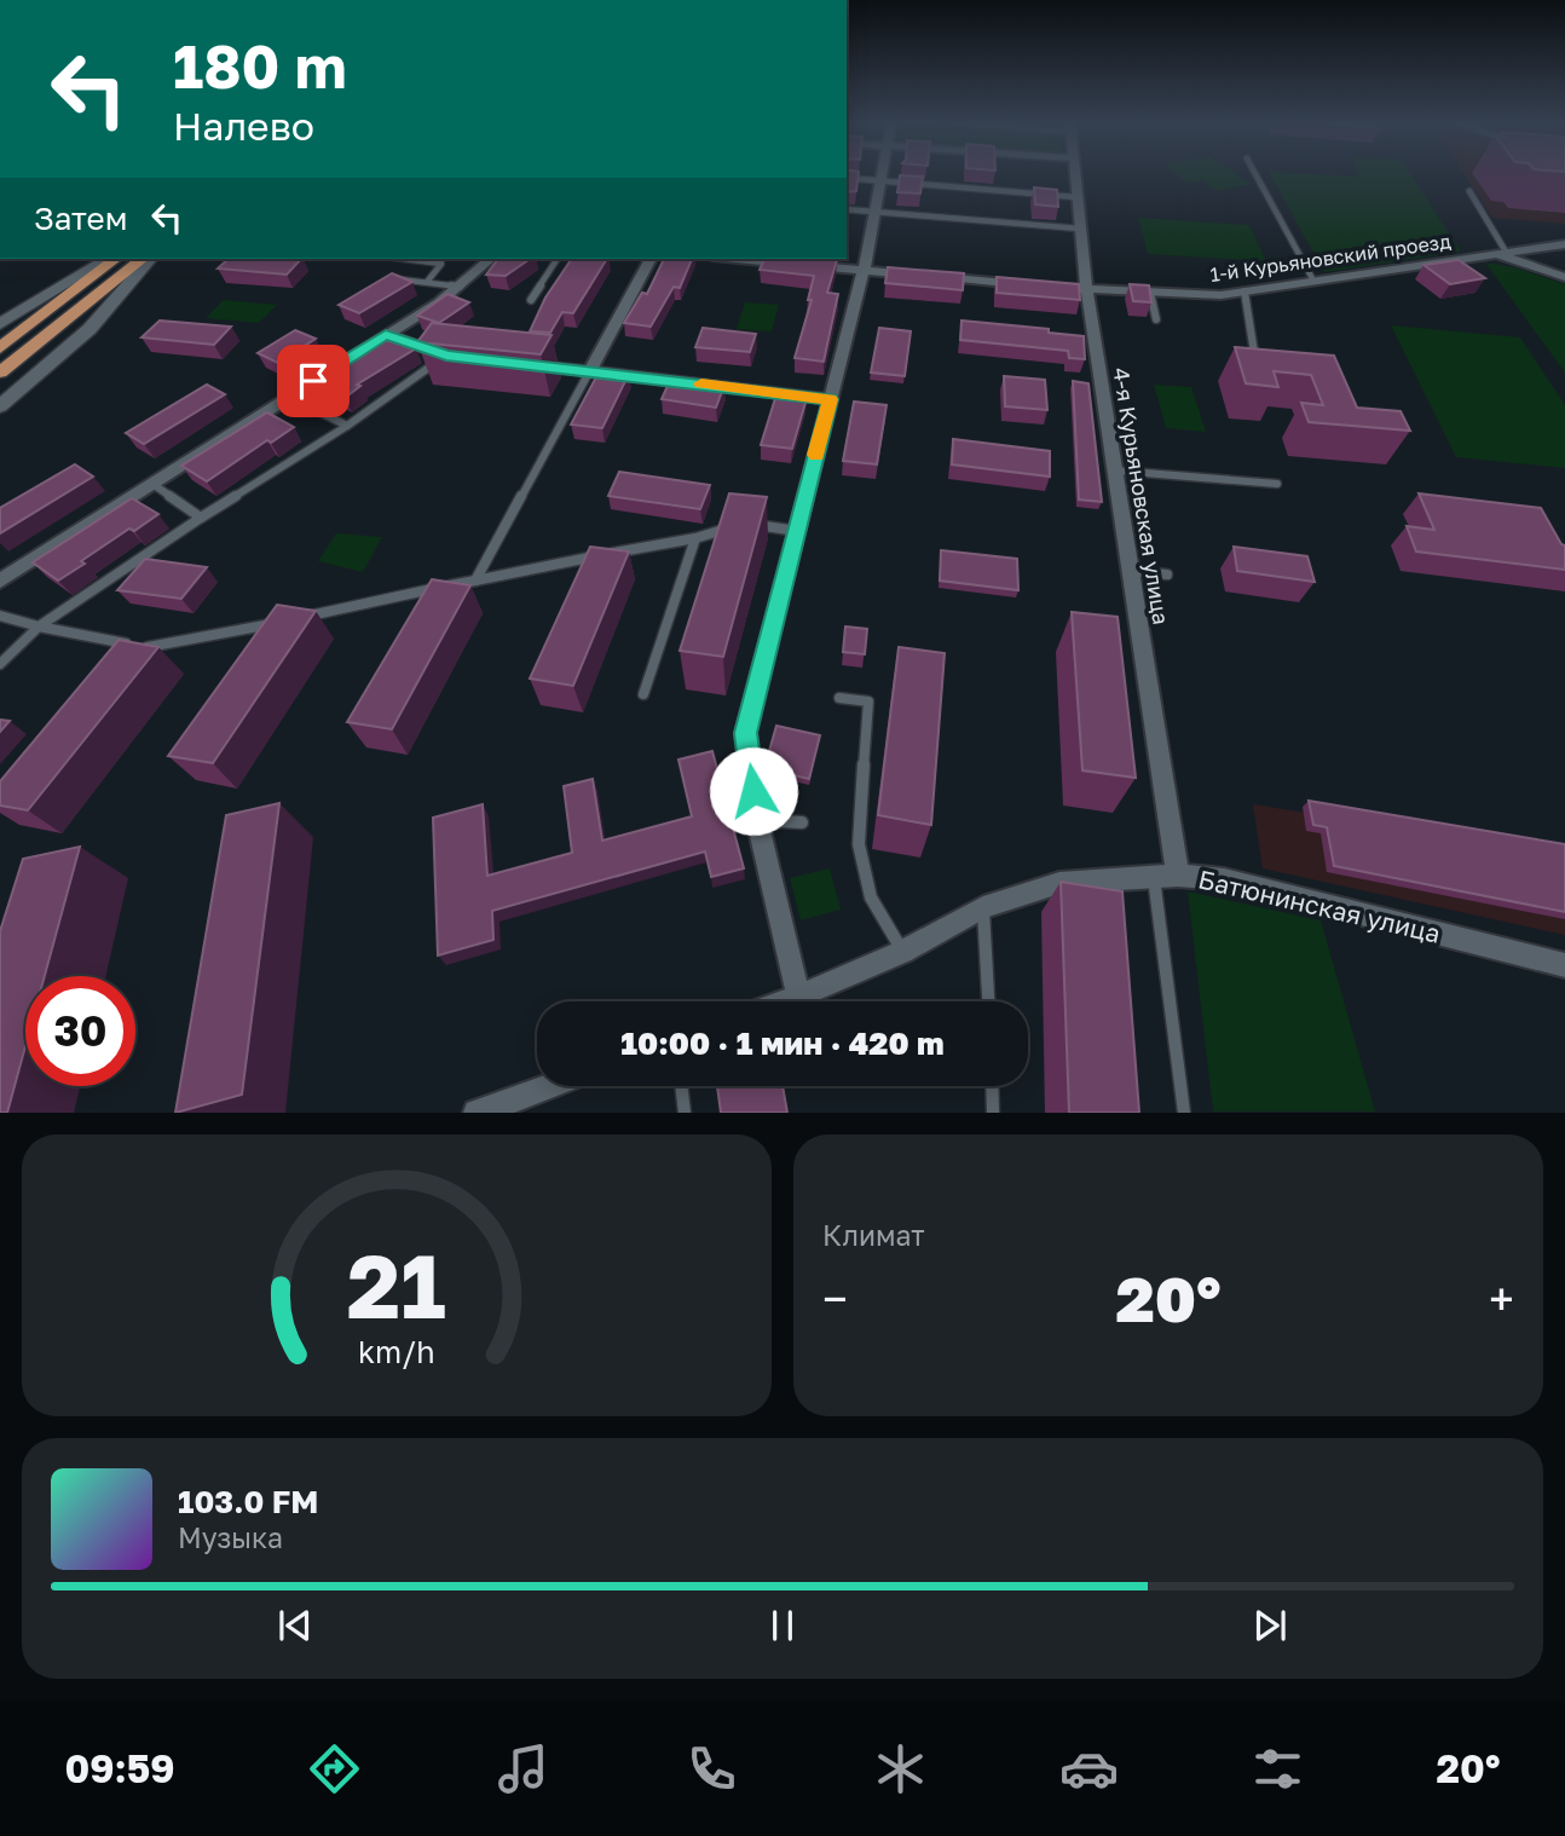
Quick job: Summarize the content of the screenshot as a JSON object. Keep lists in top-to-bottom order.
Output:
{
  "streets": {
    "street": ["1-й Курьяновский проезд", "4-я Курьяновская улица", "Батюнинская улица"]
  },
  "crossings": [
    ["1-й Курьяновский проезд", "4-я Курьяновская улица"],
    ["4-я Курьяновская улица", "Батюнинская улица"]
  ],
  "page": {
    "turn": ["180 m", "Налево"],
    "then": "Затем",
    "limit": "30",
    "trip": "10:00 · 1 мин · 420 m",
    "tile": "Климат",
    "heat": ["−", "20°", "+"],
    "song": ["103.0 FM", "Музыка"],
    "tabs": ["09:59", "20°"],
    "gauge": ["21", "km/h"]
  }
}
